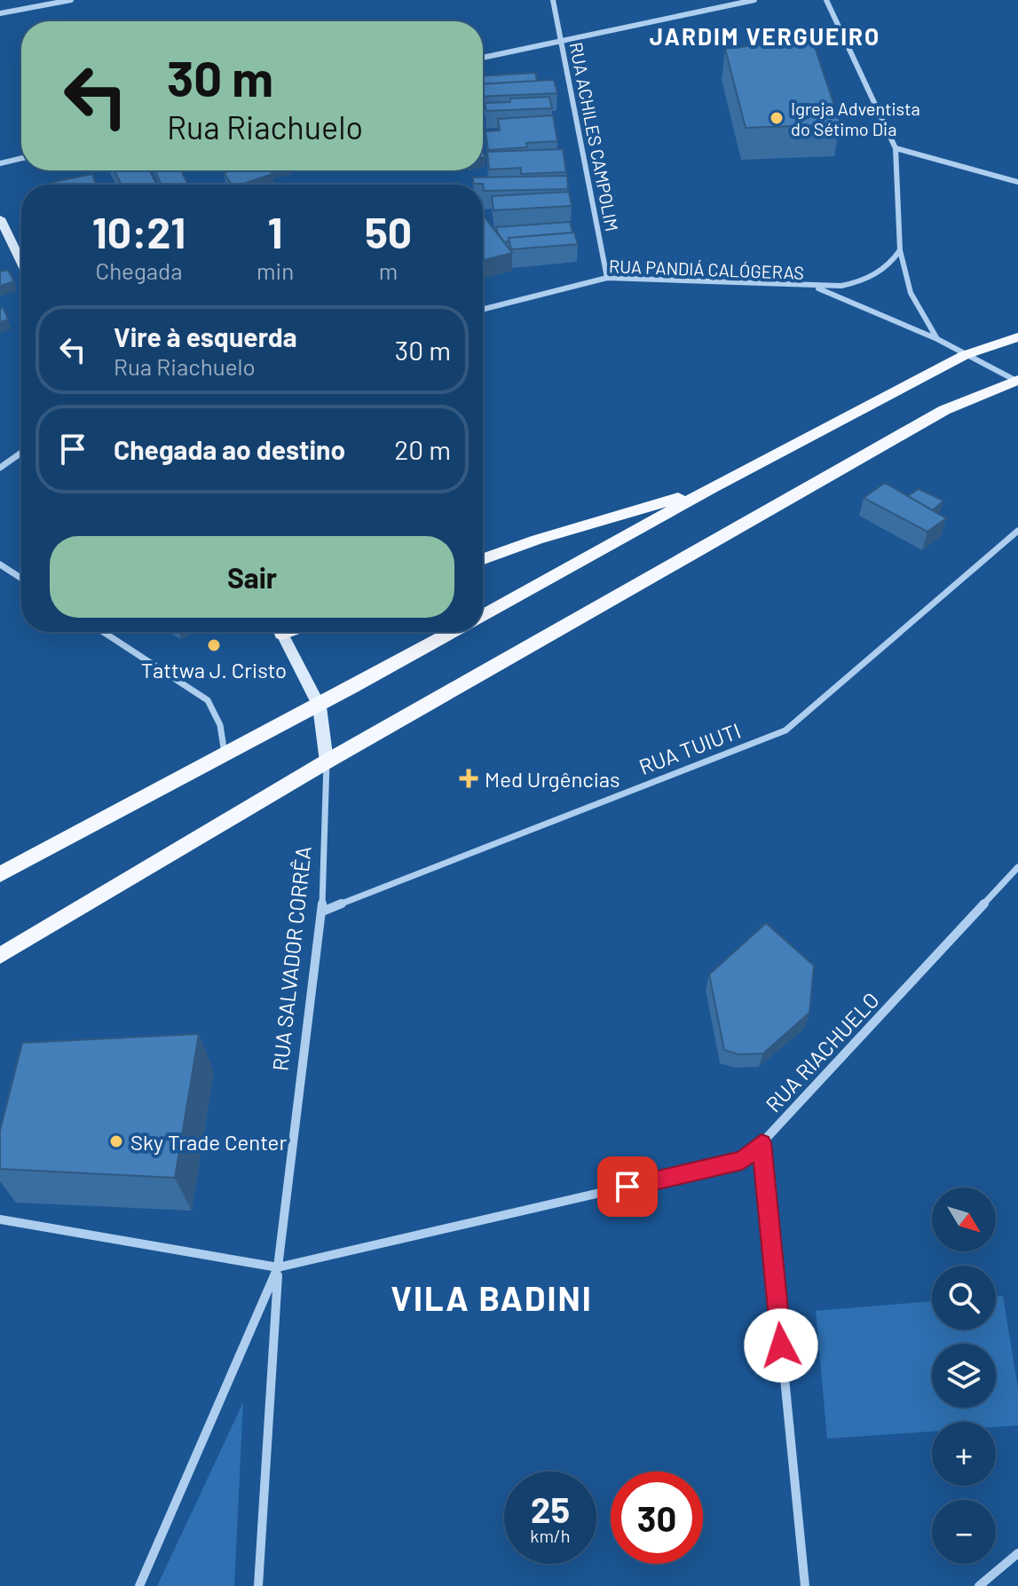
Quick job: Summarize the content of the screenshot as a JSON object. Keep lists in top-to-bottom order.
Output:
{
  "streets": {
    "street": [
      "RUA ACHILES CAMPOLIM",
      "RUA PANDIÁ CALÓGERAS",
      "RUA TUIUTI",
      "RUA SALVADOR CORRÊA",
      "RUA RIACHUELO"
    ]
  },
  "crossings": [
    ["RUA ACHILES CAMPOLIM", "RUA PANDIÁ CALÓGERAS"],
    ["RUA TUIUTI", "RUA SALVADOR CORRÊA"],
    ["RUA SALVADOR CORRÊA", "RUA RIACHUELO"]
  ],
  "districts": ["JARDIM VERGUEIRO", "VILA BADINI"],
  "places": {
    "other": ["Igreja Adventista do Sétimo Dia", "Tattwa J. Cristo", "Sky Trade Center"],
    "health": ["Med Urgências"]
  },
  "north": "bottom right",
  "page": {
    "turn": ["30 m", "Rua Riachuelo"],
    "eta": [
      "10:21",
      "Chegada",
      "1",
      "min",
      "50",
      "m"
    ],
    "list": [
      {
        "name": "Vire à esquerda",
        "note": "Rua Riachuelo",
        "value": "30 m"
      },
      {
        "name": "Chegada ao destino",
        "value": "20 m"
      }
    ],
    "buttons": "Sair",
    "map_buttons": ["+", "−"],
    "speed": "25 km/h",
    "limit": "30"
  }
}
